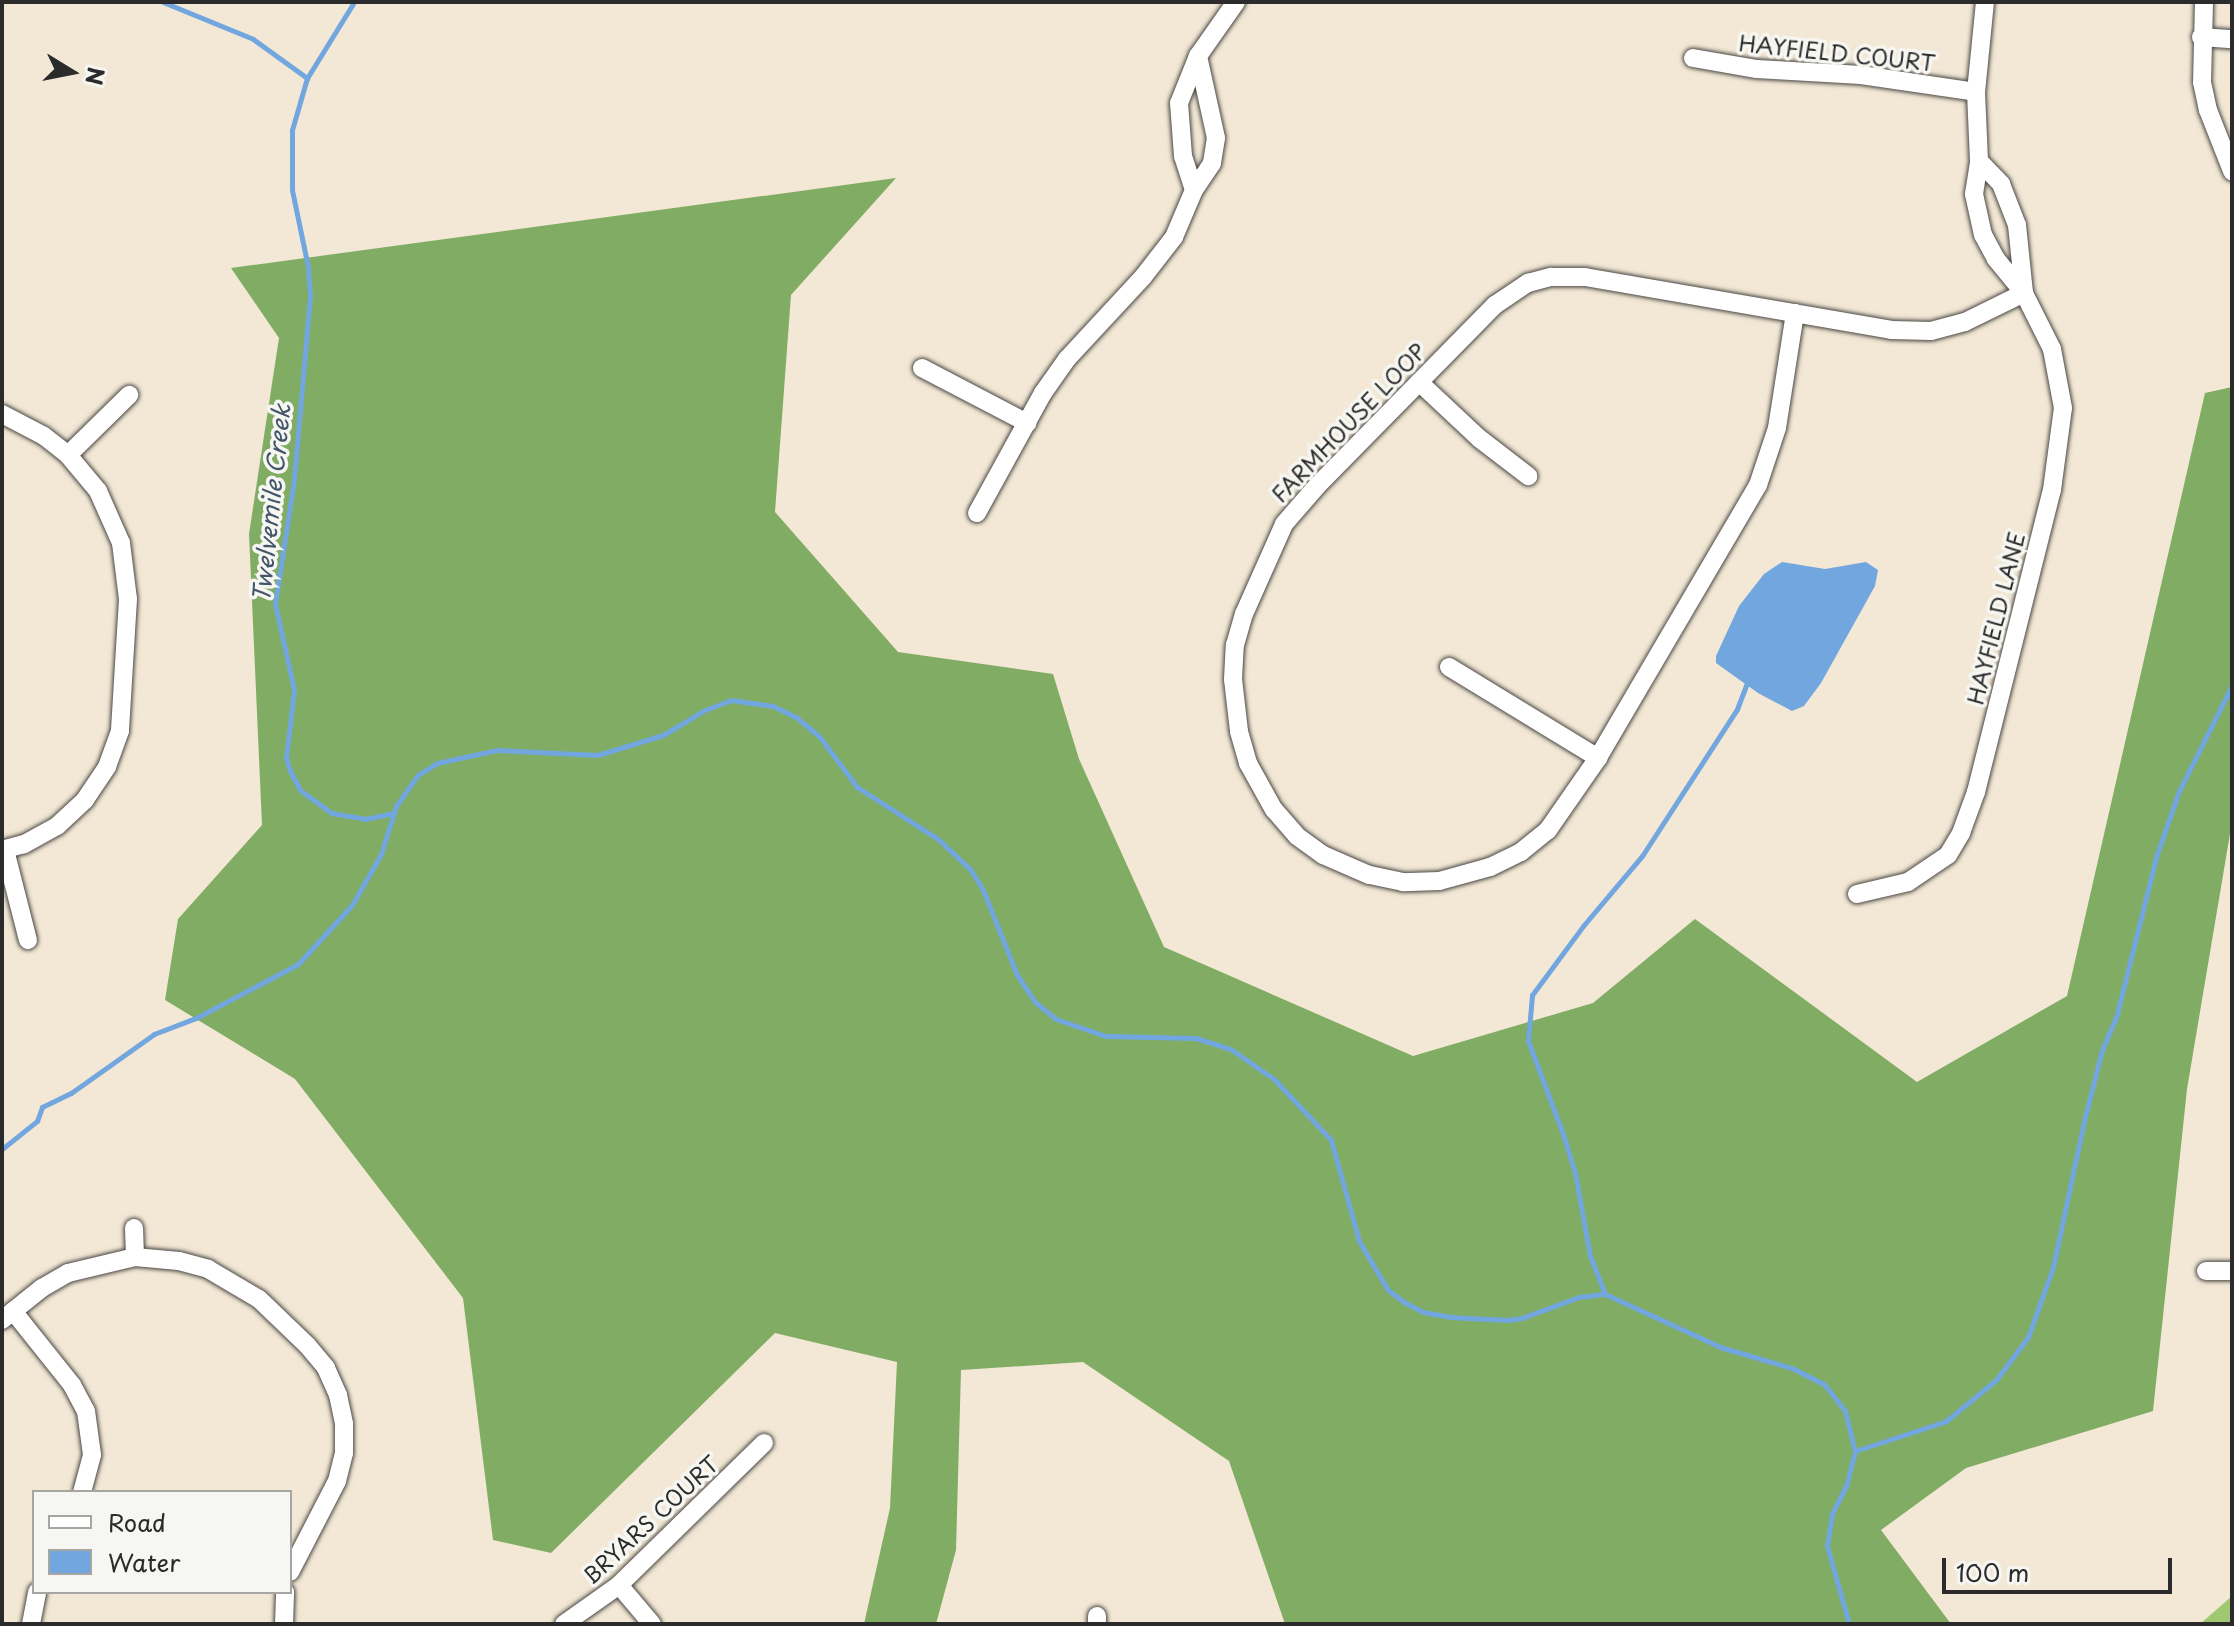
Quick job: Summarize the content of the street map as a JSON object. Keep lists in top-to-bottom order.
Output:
{
  "streets": {
    "street": [
      "HAYFIELD COURT",
      "FARMHOUSE LOOP",
      "HAYFIELD LANE",
      "BRYARS COURT"
    ]
  },
  "crossings": [
    ["HAYFIELD COURT", "HAYFIELD LANE"],
    ["FARMHOUSE LOOP", "HAYFIELD LANE"]
  ],
  "water": ["Twelvemile Creek"],
  "legend": ["Road", "Water"],
  "scale_bar": "100 m",
  "north": "right"
}
